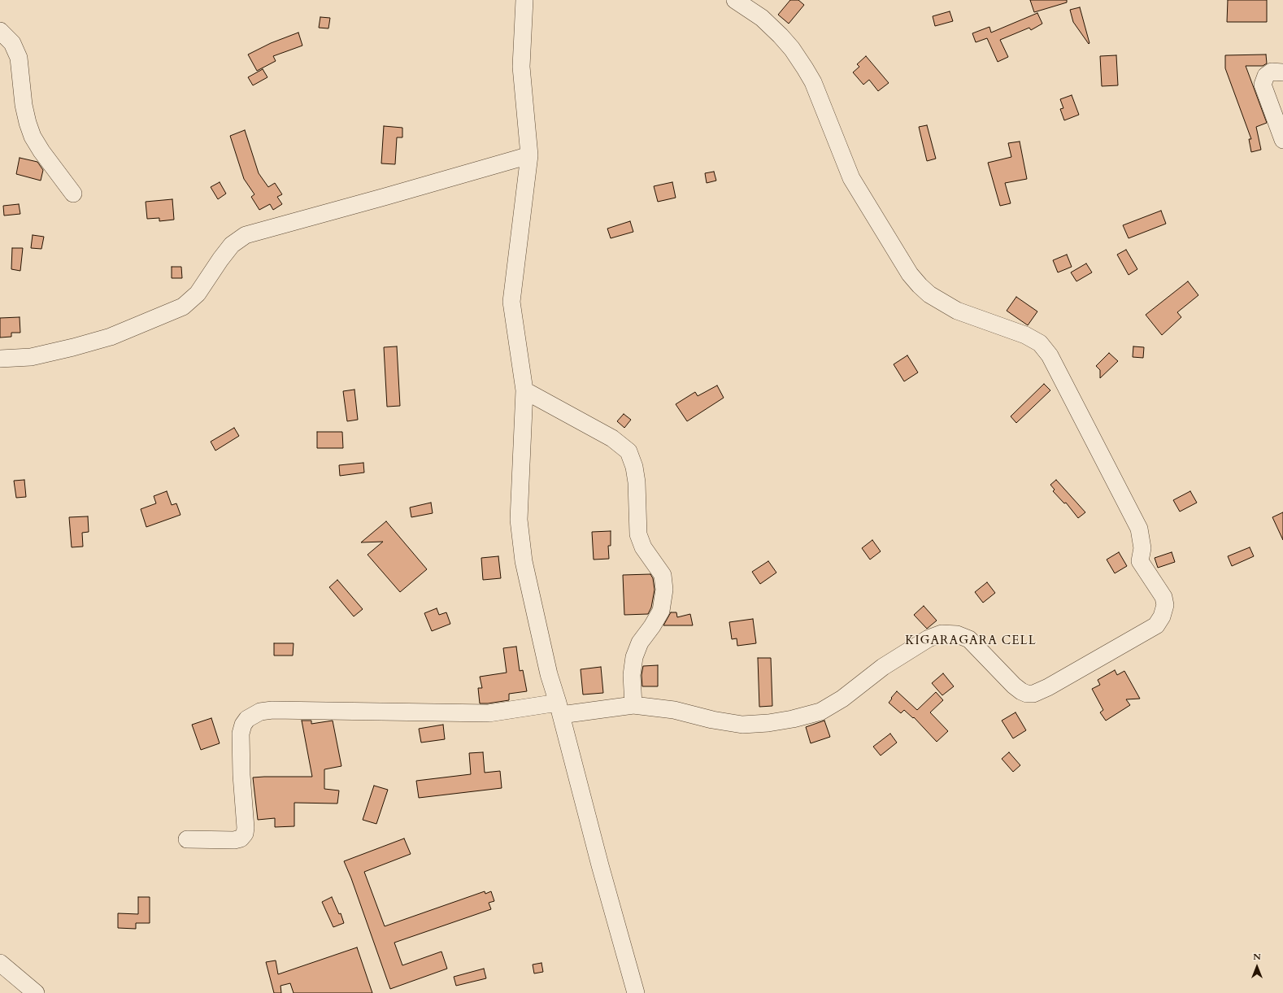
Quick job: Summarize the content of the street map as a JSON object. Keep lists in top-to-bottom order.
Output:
{
  "districts": ["KIGARAGARA CELL"],
  "north": "top"
}
